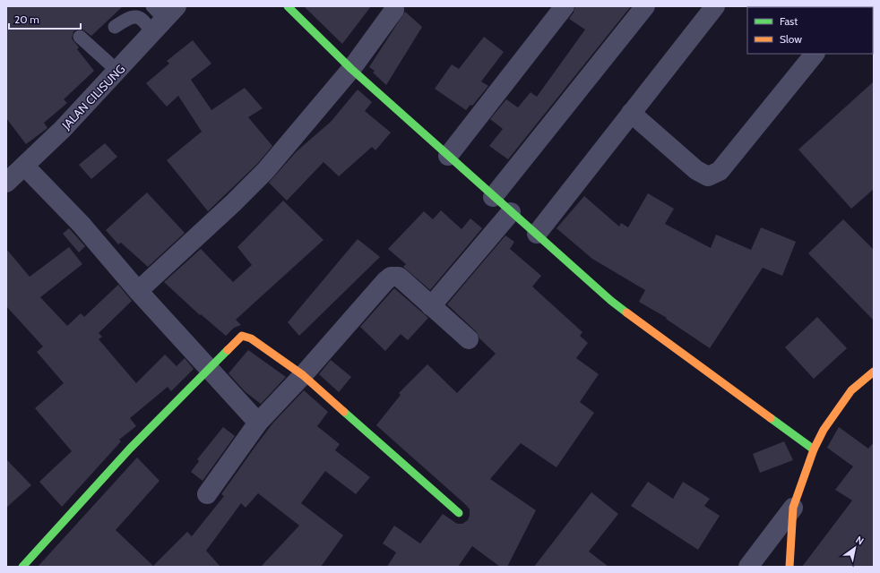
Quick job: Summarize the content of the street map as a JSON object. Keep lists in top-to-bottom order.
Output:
{
  "streets": {
    "street": ["JALAN CILISUNG"]
  },
  "legend": ["Fast", "Slow"],
  "scale_bar": "20 m",
  "north": "top right"
}
